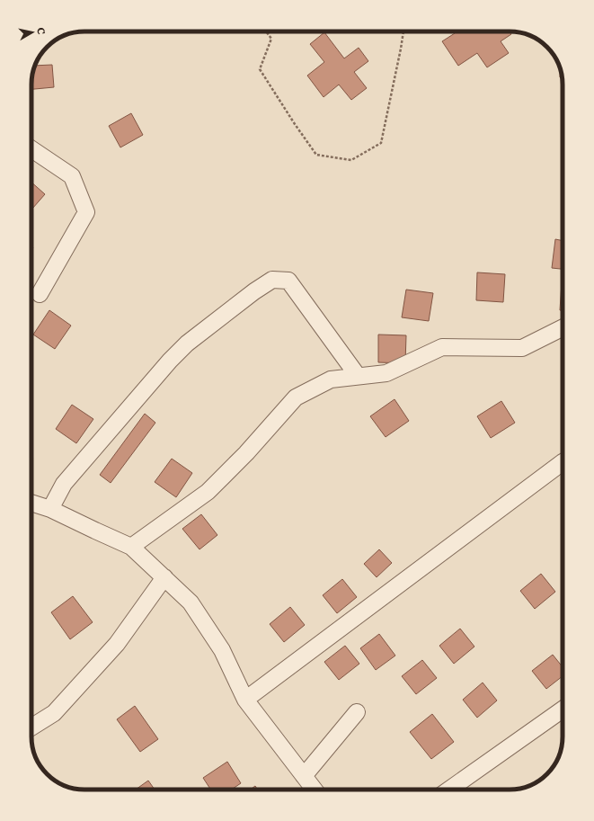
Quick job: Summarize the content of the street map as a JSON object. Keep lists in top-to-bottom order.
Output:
{
  "north": "right"
}
